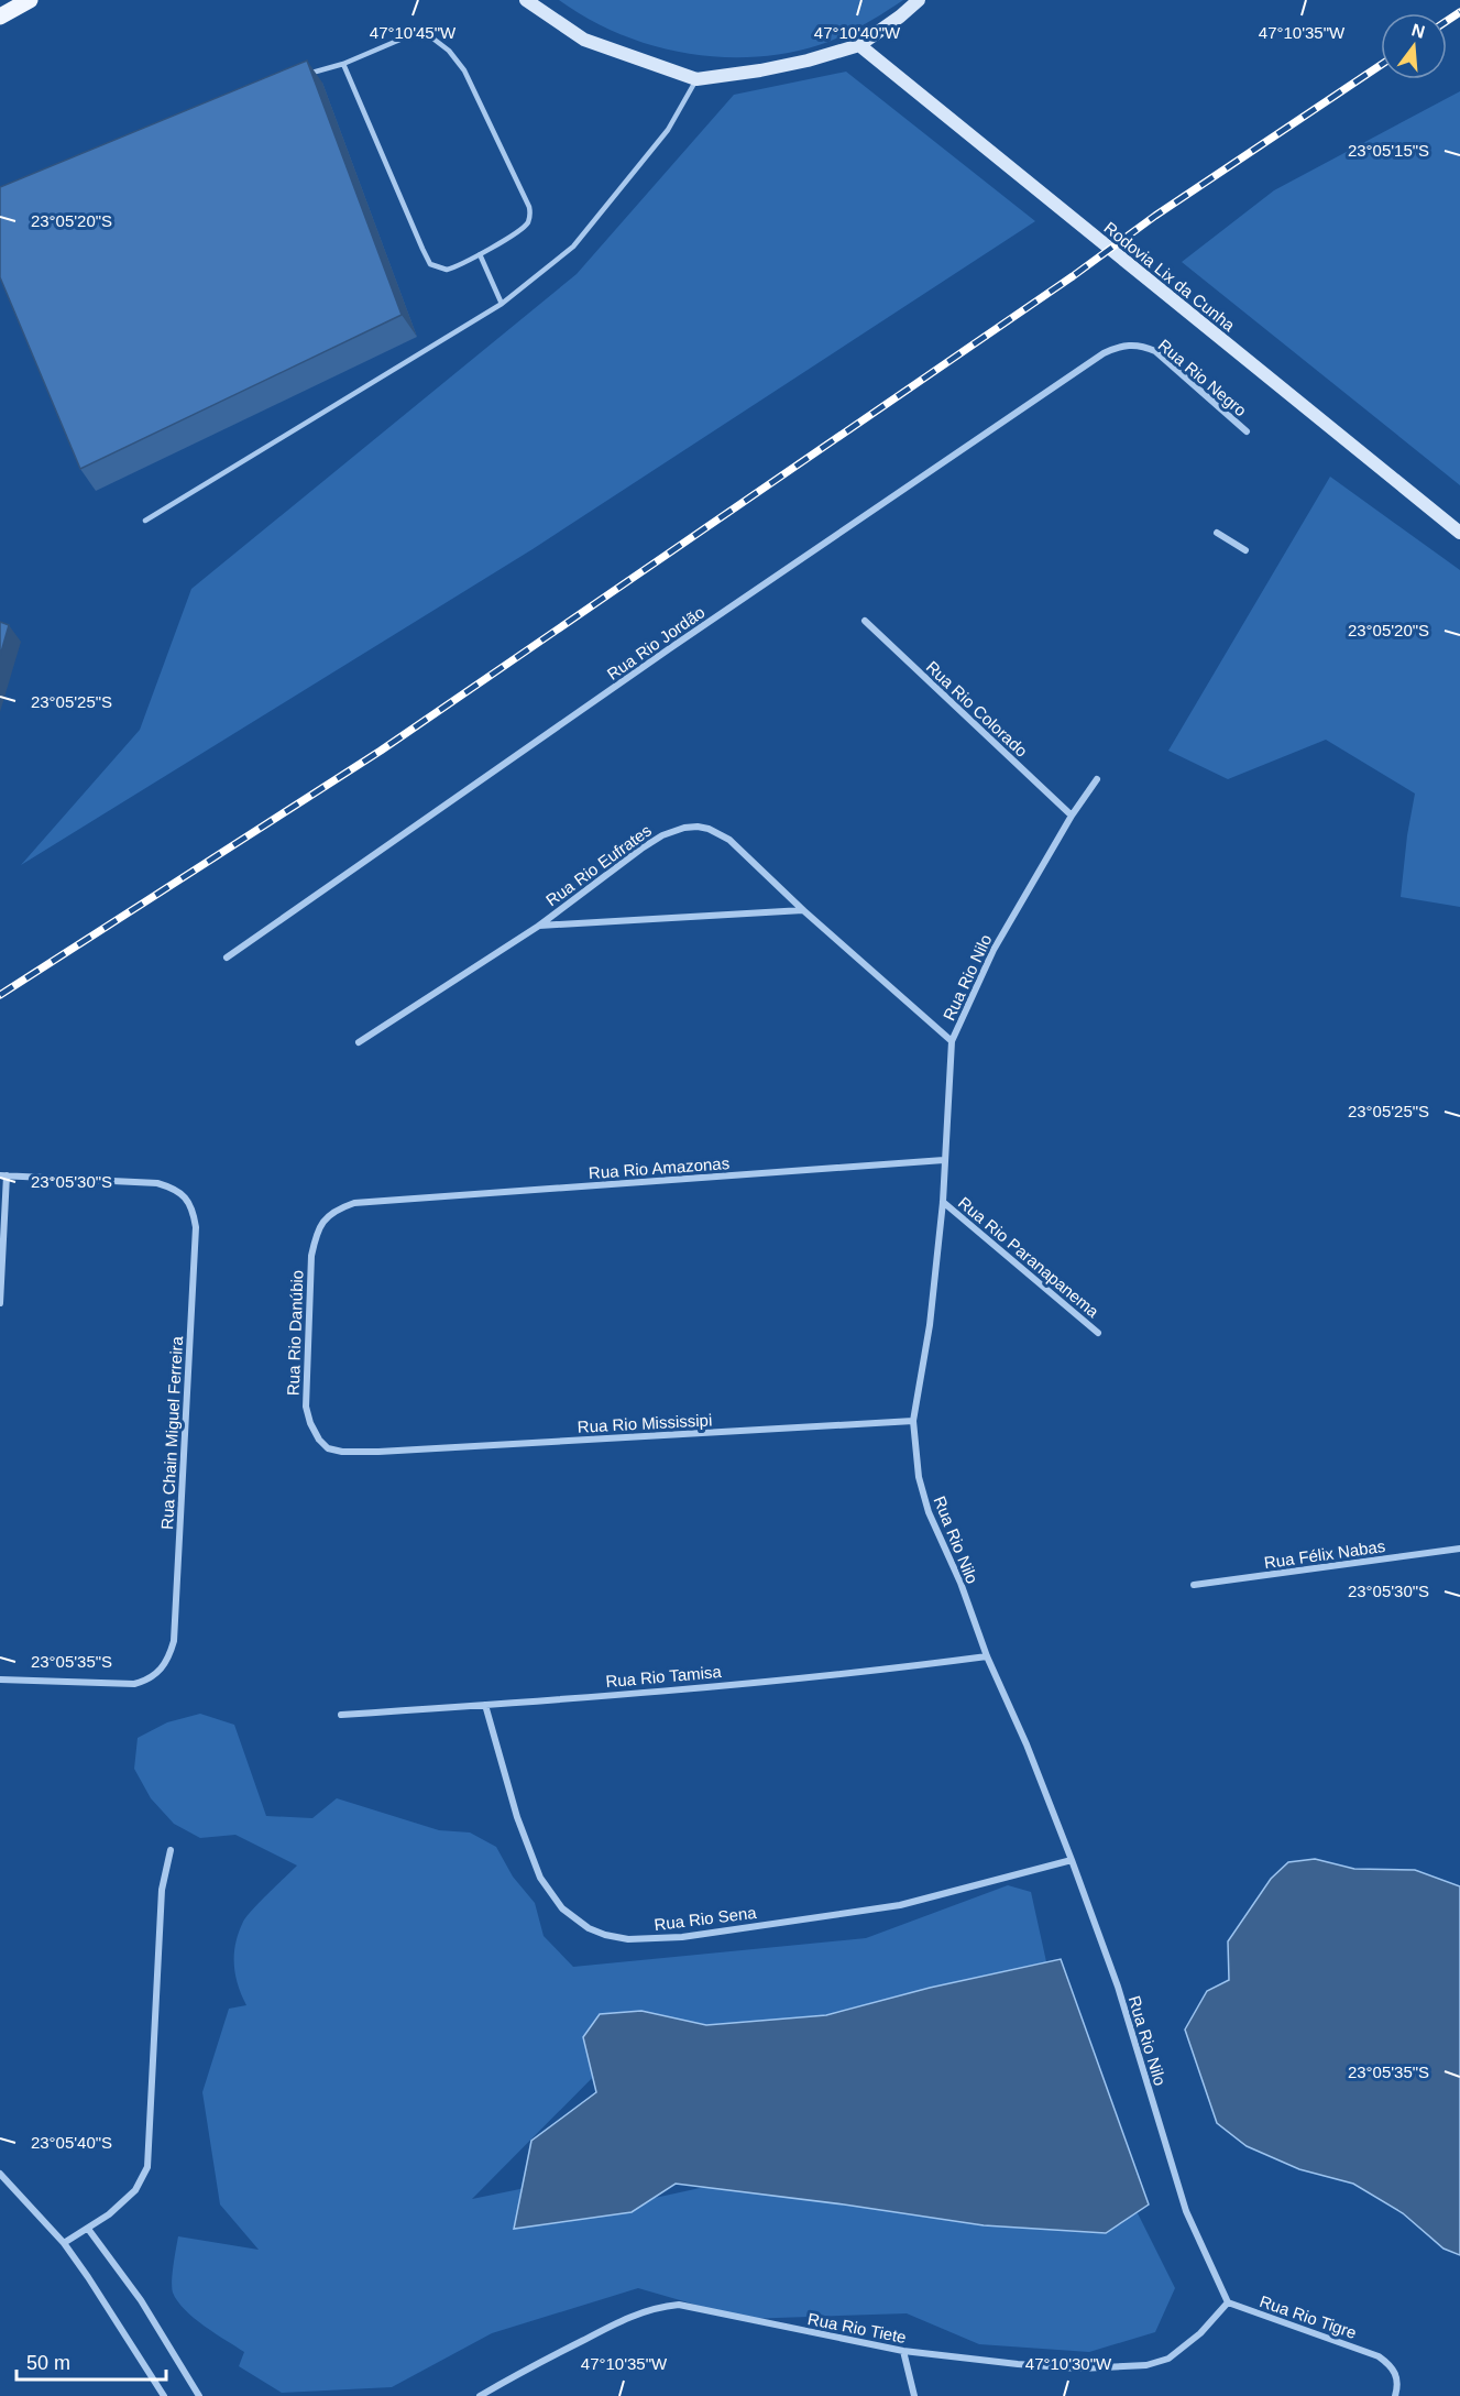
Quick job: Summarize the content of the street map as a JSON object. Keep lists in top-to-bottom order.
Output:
{
  "streets": {
    "main road": ["Rodovia Lix da Cunha"],
    "street": [
      "Rua Rio Negro",
      "Rua Rio Jordão",
      "Rua Rio Colorado",
      "Rua Rio Eufrates",
      "Rua Rio Nilo",
      "Rua Rio Amazonas",
      "Rua Rio Paranapanema",
      "Rua Rio Danúbio",
      "Rua Rio Mississipi",
      "Rua Chain Miguel Ferreira",
      "Rua Félix Nabas",
      "Rua Rio Tamisa",
      "Rua Rio Sena",
      "Rua Rio Tigre",
      "Rua Rio Tiete"
    ]
  },
  "crossings": [
    ["Rua Rio Negro", "Rua Rio Jordão"],
    ["Rua Rio Colorado", "Rua Rio Nilo"],
    ["Rua Rio Eufrates", "Rua Rio Nilo"],
    ["Rua Rio Nilo", "Rua Rio Amazonas"],
    ["Rua Rio Nilo", "Rua Rio Paranapanema"],
    ["Rua Rio Nilo", "Rua Rio Mississipi"],
    ["Rua Rio Nilo", "Rua Rio Tamisa"],
    ["Rua Rio Nilo", "Rua Rio Sena"],
    ["Rua Rio Nilo", "Rua Rio Tigre"],
    ["Rua Rio Nilo", "Rua Rio Tiete"],
    ["Rua Rio Amazonas", "Rua Rio Danúbio"],
    ["Rua Rio Danúbio", "Rua Rio Mississipi"],
    ["Rua Rio Tamisa", "Rua Rio Sena"],
    ["Rua Rio Tigre", "Rua Rio Tiete"]
  ],
  "scale_bar": "50 m",
  "north": "top",
  "coordinates": [
    "47°10'45\"W",
    "47°10'40\"W",
    "47°10'35\"W",
    "23°05'15\"S",
    "23°05'20\"S",
    "23°05'25\"S",
    "23°05'30\"S",
    "23°05'35\"S",
    "23°05'40\"S",
    "47°10'30\"W"
  ]
}
